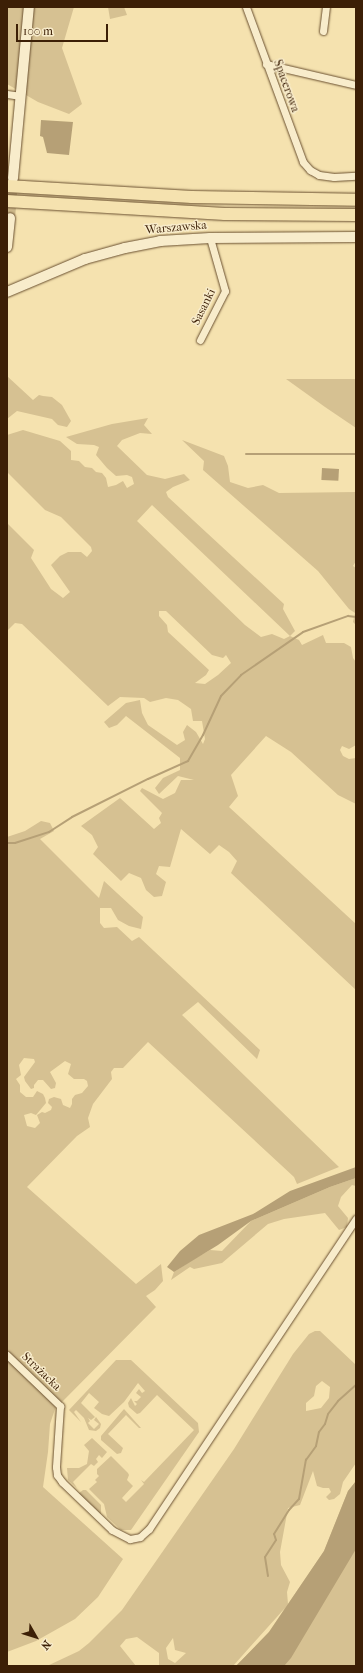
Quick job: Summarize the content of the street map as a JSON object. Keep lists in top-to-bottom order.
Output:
{
  "streets": {
    "street": [
      "Spacerowa",
      "Warszawska",
      "Sasanki",
      "Strażacka"
    ]
  },
  "crossings": [
    ["Warszawska", "Sasanki"]
  ],
  "scale_bar": "100 m",
  "north": "bottom right"
}
